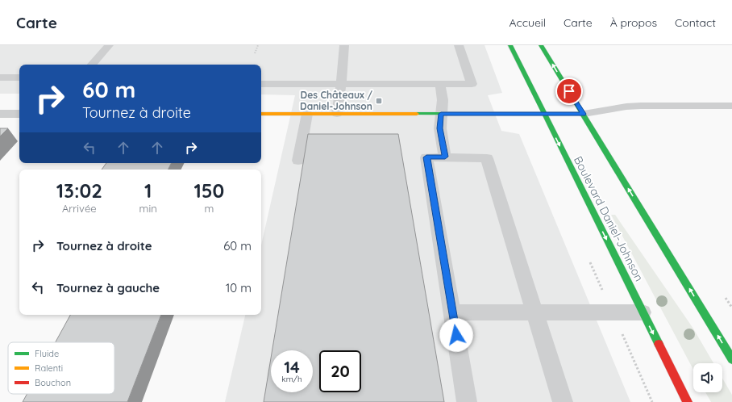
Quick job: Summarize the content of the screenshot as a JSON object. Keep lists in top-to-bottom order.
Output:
{
  "streets": {
    "street": ["Boulevard Daniel-Johnson"]
  },
  "places": {
    "transit": ["Des Châteaux / Daniel-Johnson"]
  },
  "legend": ["Fluide", "Ralenti", "Bouchon"],
  "page": {
    "header": "Carte",
    "nav": [
      "Accueil",
      "Carte",
      "À propos",
      "Contact"
    ],
    "turn": ["60 m", "Tournez à droite"],
    "eta": [
      "13:02",
      "Arrivée",
      "1",
      "min",
      "150",
      "m"
    ],
    "list": [
      {
        "name": "Tournez à droite",
        "value": "60 m"
      },
      {
        "name": "Tournez à gauche",
        "value": "10 m"
      }
    ],
    "speed": "14 km/h",
    "limit": "20"
  }
}
